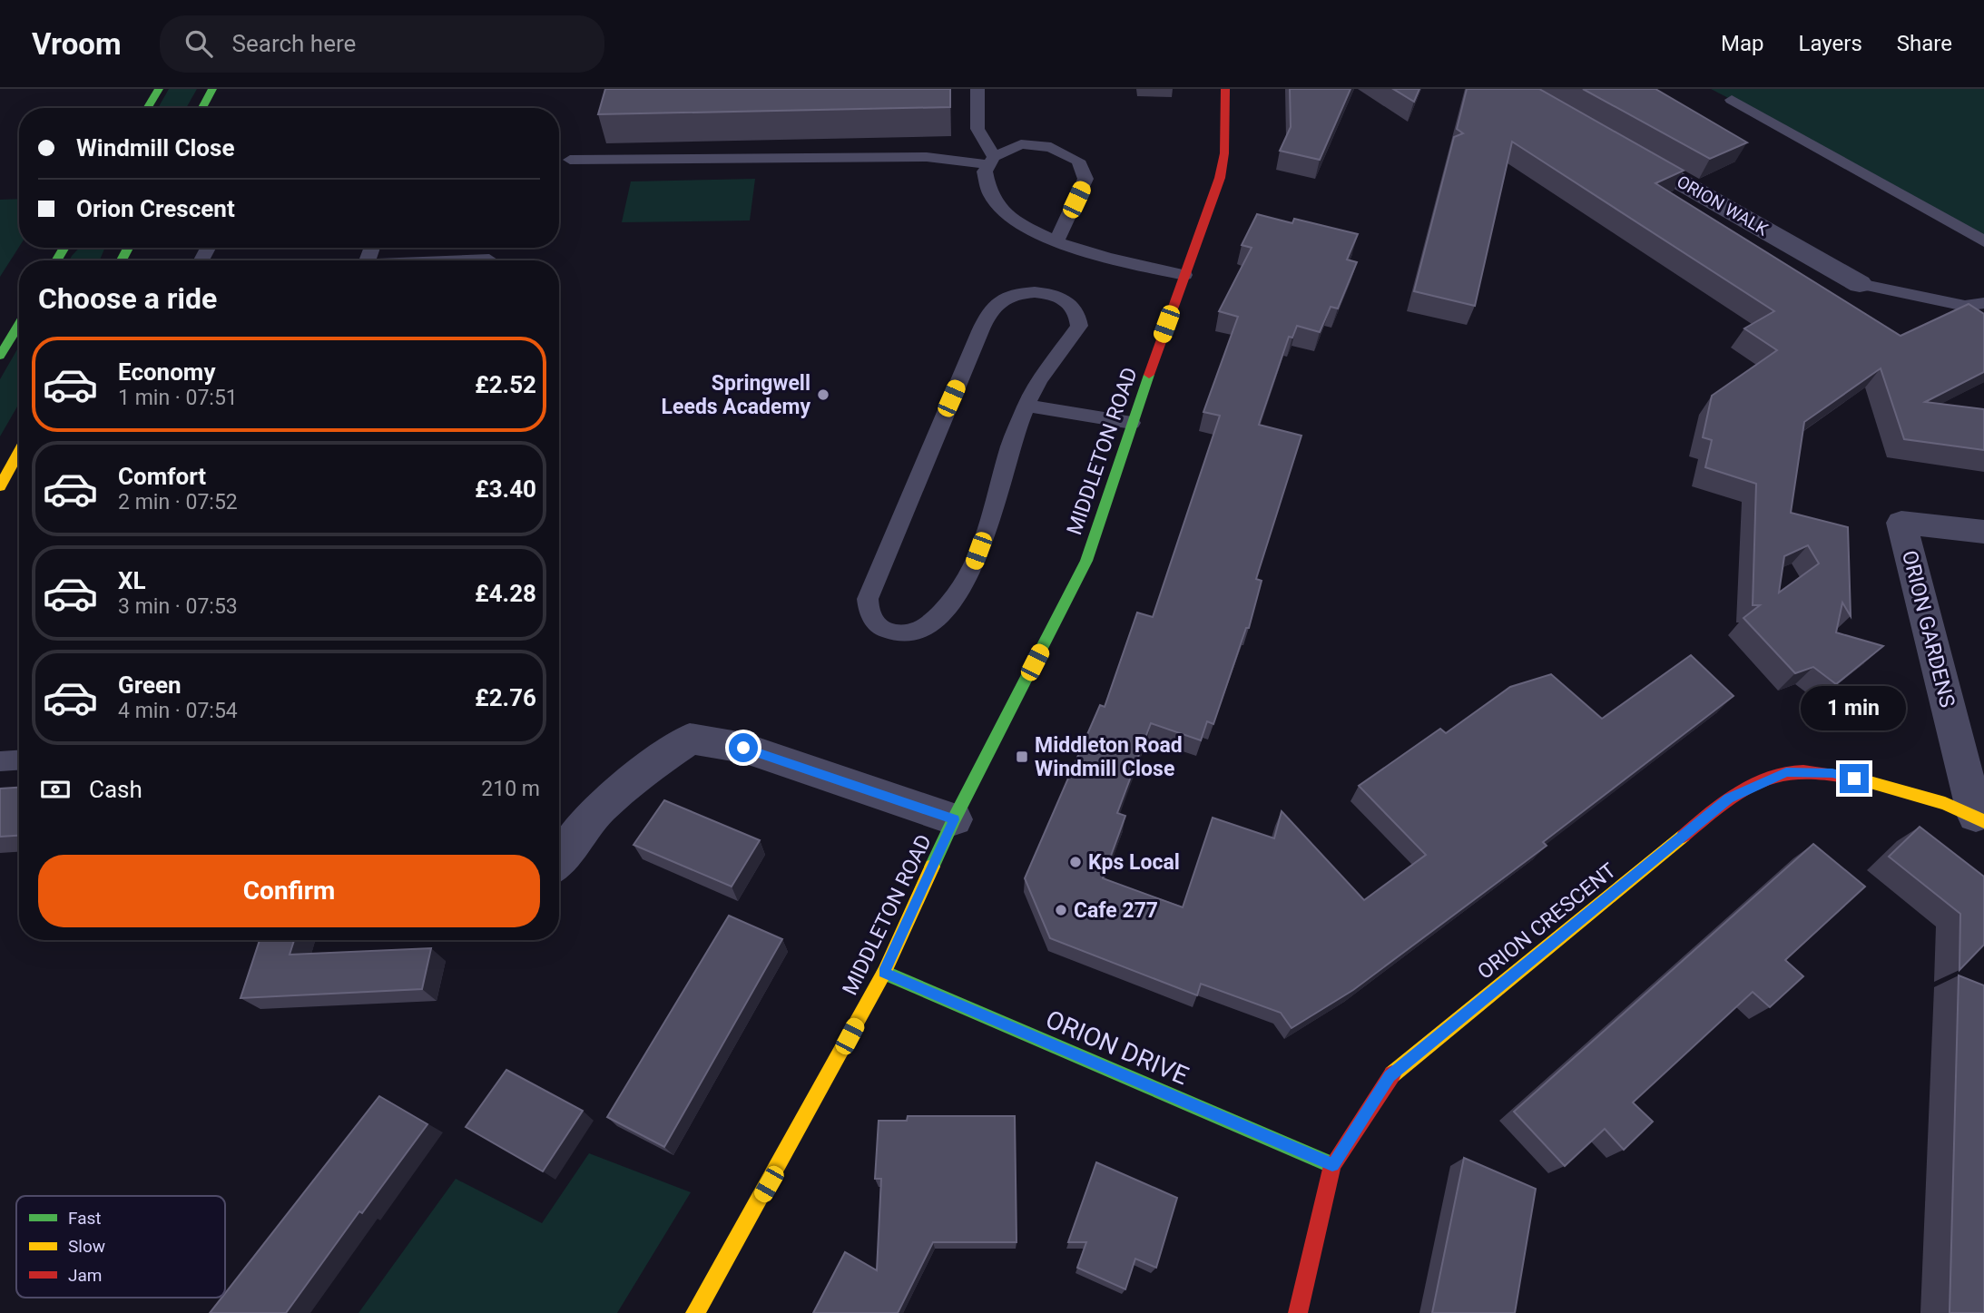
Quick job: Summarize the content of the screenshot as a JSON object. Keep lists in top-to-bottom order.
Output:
{
  "streets": {
    "street": [
      "ORION WALK",
      "MIDDLETON ROAD",
      "ORION GARDENS",
      "ORION CRESCENT",
      "ORION DRIVE"
    ]
  },
  "crossings": [
    ["MIDDLETON ROAD", "ORION DRIVE"],
    ["ORION GARDENS", "ORION CRESCENT"],
    ["ORION CRESCENT", "ORION DRIVE"]
  ],
  "places": {
    "other": ["Springwell Leeds Academy", "Kps Local", "Cafe 277"],
    "transit": ["Middleton Road Windmill Close"]
  },
  "legend": ["Fast", "Slow", "Jam"],
  "page": {
    "header": "Vroom",
    "search": "Search here",
    "nav": ["Map", "Layers", "Share"],
    "banner": ["Windmill Close", "Orion Crescent"],
    "heading": "Choose a ride",
    "list": [
      {
        "name": "Economy",
        "note": "1 min · 07:51",
        "value": "£2.52"
      },
      {
        "name": "Comfort",
        "note": "2 min · 07:52",
        "value": "£3.40"
      },
      {
        "name": "XL",
        "note": "3 min · 07:53",
        "value": "£4.28"
      },
      {
        "name": "Green",
        "note": "4 min · 07:54",
        "value": "£2.76"
      }
    ],
    "bubble": "1 min",
    "pay": ["Cash", "210 m"],
    "buttons": "Confirm"
  }
}
